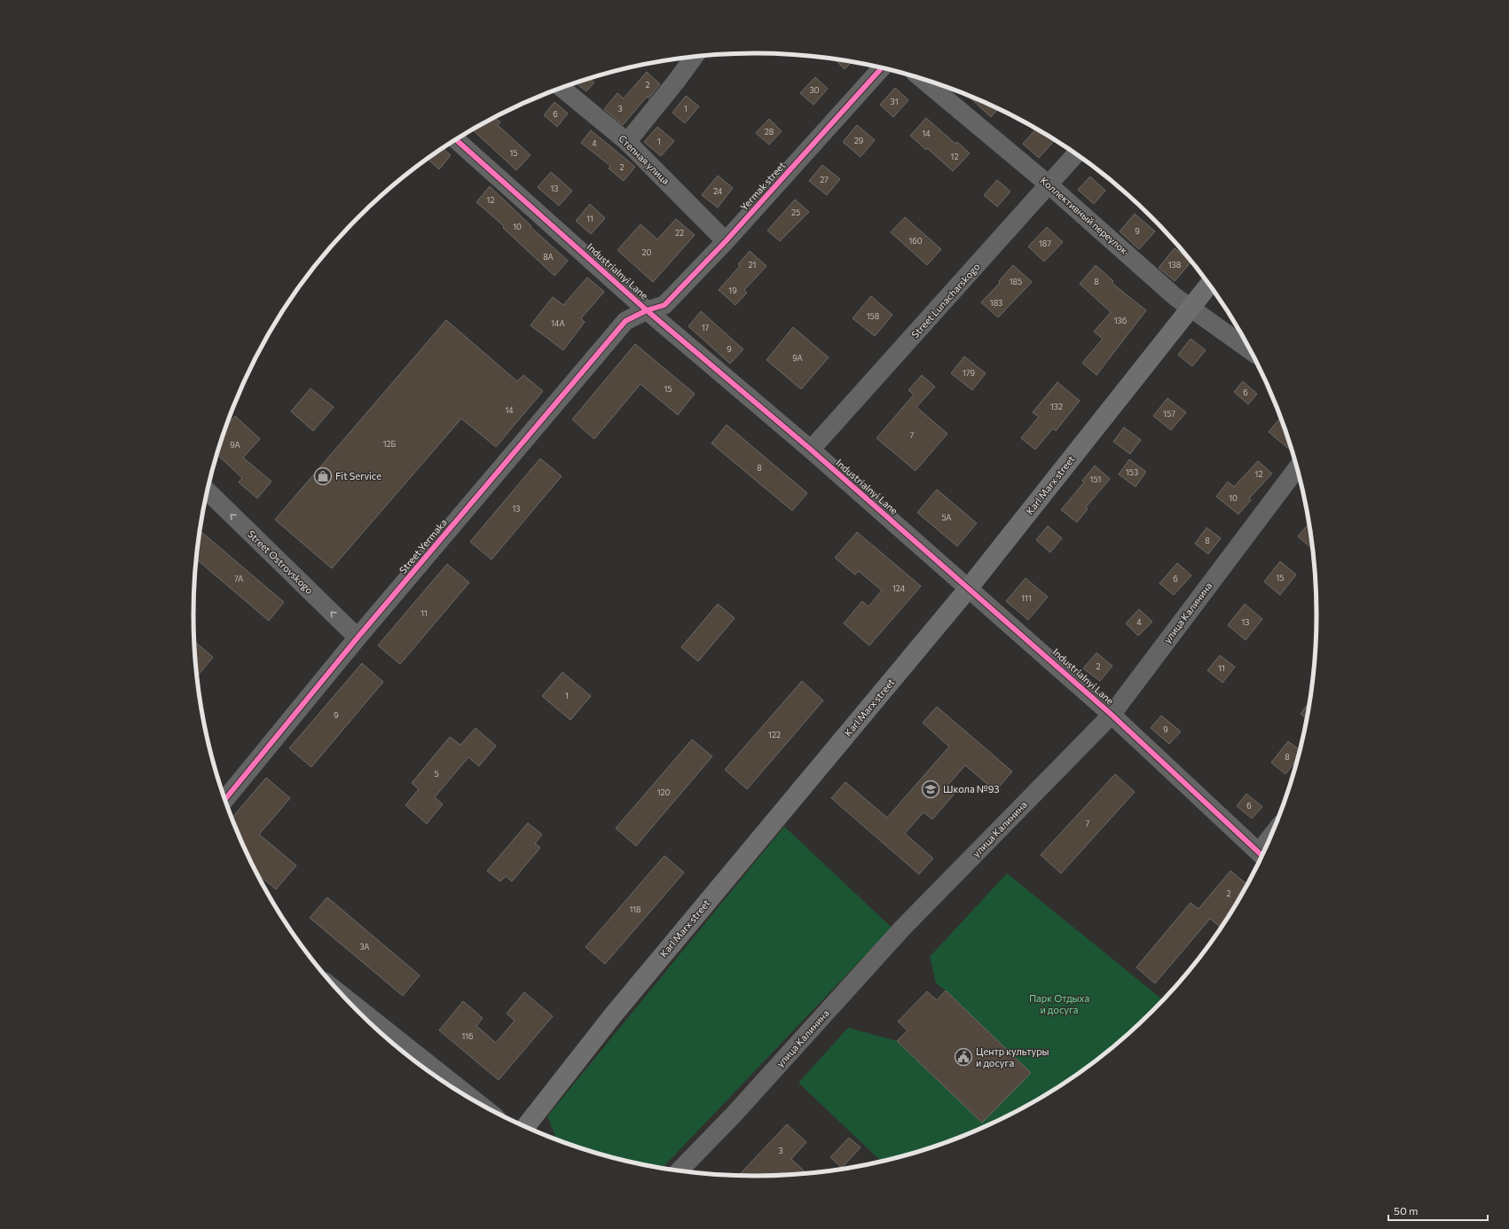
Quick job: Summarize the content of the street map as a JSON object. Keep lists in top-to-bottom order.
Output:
{
  "streets": {
    "main road": ["Karl Marx street"],
    "street": [
      "Степная улица",
      "Yermak street",
      "Коллективный переулок",
      "Industrialnyi Lane",
      "Street Lunacharskogo",
      "Street Yermaka",
      "Street Ostrovskogo",
      "улица Калинина"
    ]
  },
  "crossings": [
    ["Степная улица", "Yermak street"],
    ["Yermak street", "Industrialnyi Lane"],
    ["Yermak street", "Street Yermaka"],
    ["Коллективный переулок", "Street Lunacharskogo"],
    ["Коллективный переулок", "Karl Marx street"],
    ["Industrialnyi Lane", "Street Lunacharskogo"],
    ["Industrialnyi Lane", "Karl Marx street"],
    ["Industrialnyi Lane", "Street Yermaka"],
    ["Industrialnyi Lane", "улица Калинина"],
    ["Street Yermaka", "Street Ostrovskogo"]
  ],
  "one_way": ["Street Ostrovskogo"],
  "parks": ["Парк Отдыха и досуга"],
  "places": {
    "shop": ["Fit Service"],
    "school or university": ["Школа №93"],
    "public building": ["Центр культуры и досуга"]
  },
  "house_numbers": [
    "2",
    "30",
    "31",
    "3",
    "1",
    "6",
    "28",
    "14",
    "29",
    "1",
    "4",
    "15",
    "12",
    "2",
    "27",
    "13",
    "24",
    "12",
    "25",
    "11",
    "10",
    "9",
    "22",
    "160",
    "187",
    "20",
    "8А",
    "21",
    "138",
    "185",
    "8",
    "19",
    "183",
    "158",
    "136",
    "14А",
    "17",
    "9",
    "9А",
    "179",
    "15",
    "6",
    "132",
    "14",
    "157",
    "7",
    "12Б",
    "9А",
    "8",
    "153",
    "12",
    "151",
    "10",
    "13",
    "5А",
    "8",
    "15",
    "7А",
    "6",
    "124",
    "111",
    "11",
    "4",
    "13",
    "2",
    "11",
    "1",
    "9",
    "9",
    "122",
    "8",
    "5",
    "120",
    "6",
    "7",
    "2",
    "118",
    "3А",
    "116",
    "3"
  ],
  "scale_bar": "50 m"
}
